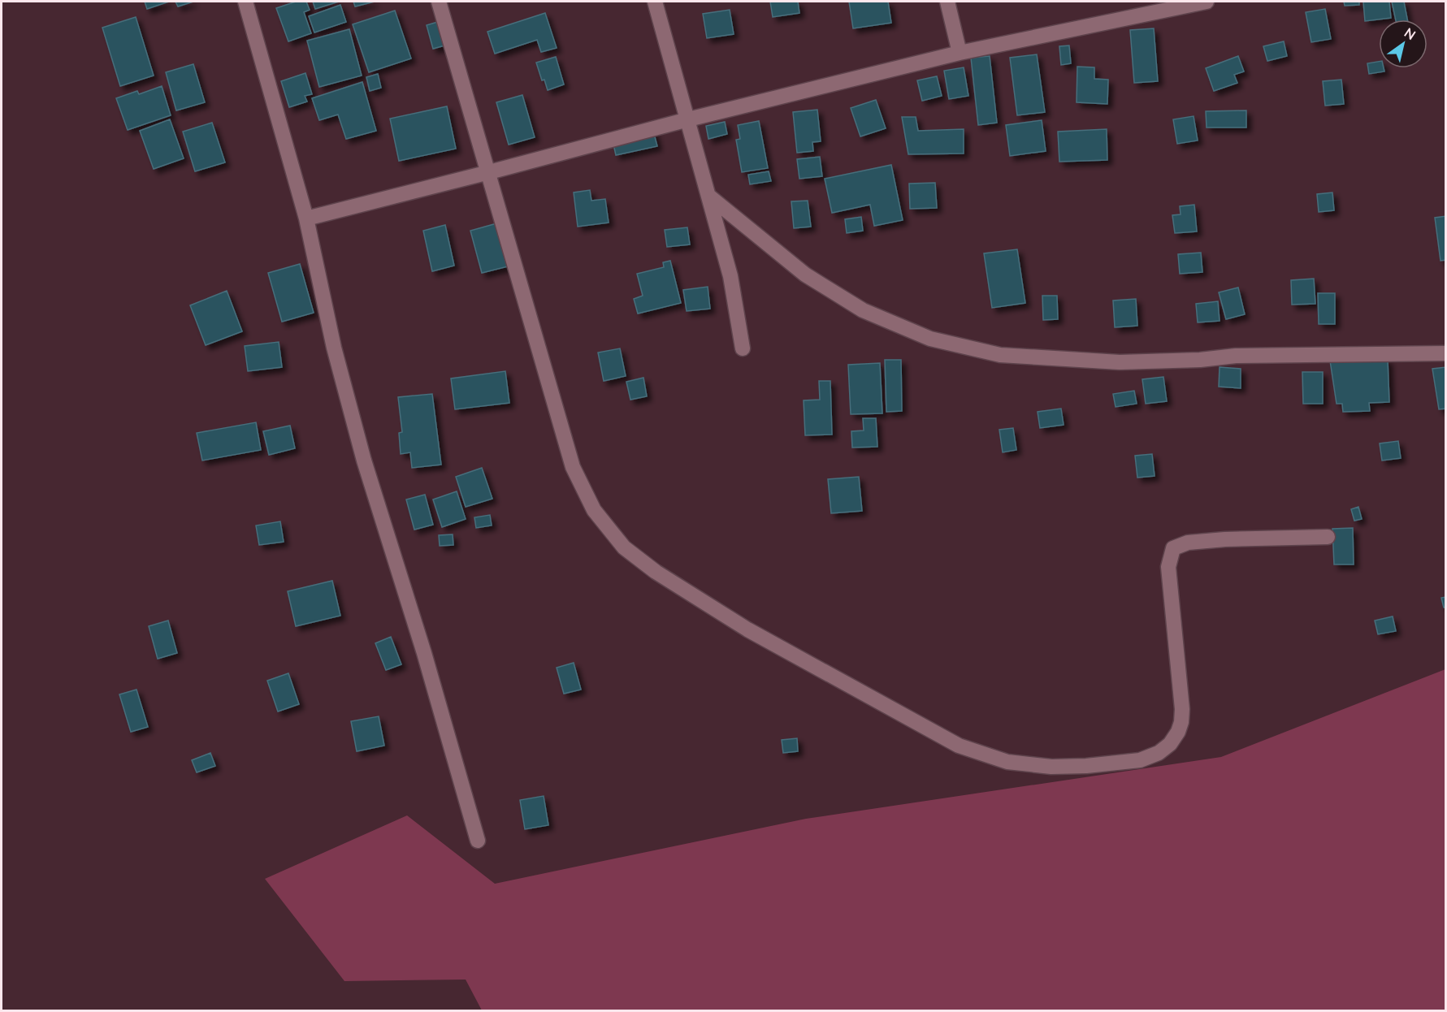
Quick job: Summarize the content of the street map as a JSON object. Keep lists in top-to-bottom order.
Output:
{
  "north": "top right"
}
